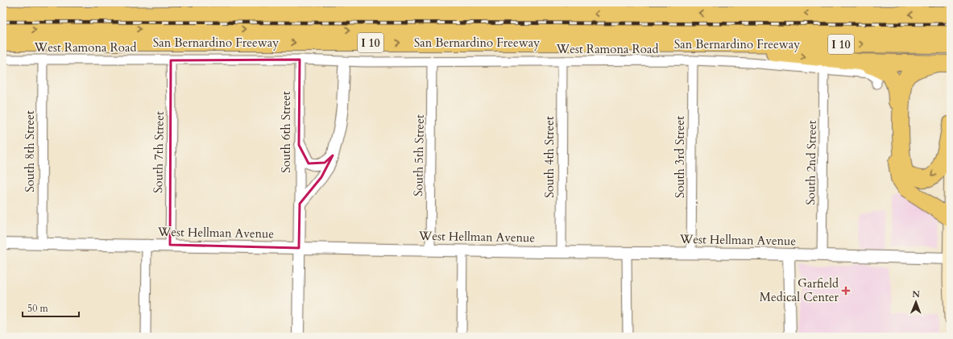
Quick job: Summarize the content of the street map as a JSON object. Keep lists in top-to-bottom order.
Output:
{
  "streets": {
    "highway": ["San Bernardino Freeway", "I 10"],
    "street": [
      "West Ramona Road",
      "South 6th Street",
      "South 8th Street",
      "South 7th Street",
      "South 5th Street",
      "South 4th Street",
      "South 3rd Street",
      "South 2nd Street",
      "West Hellman Avenue"
    ]
  },
  "crossings": [
    ["West Ramona Road", "South 6th Street"],
    ["West Ramona Road", "South 8th Street"],
    ["West Ramona Road", "South 7th Street"],
    ["West Ramona Road", "South 5th Street"],
    ["West Ramona Road", "South 4th Street"],
    ["West Ramona Road", "South 3rd Street"],
    ["West Ramona Road", "South 2nd Street"],
    ["South 6th Street", "West Hellman Avenue"],
    ["South 8th Street", "West Hellman Avenue"],
    ["South 7th Street", "West Hellman Avenue"],
    ["South 5th Street", "West Hellman Avenue"],
    ["South 4th Street", "West Hellman Avenue"],
    ["South 3rd Street", "West Hellman Avenue"],
    ["South 2nd Street", "West Hellman Avenue"]
  ],
  "places": {
    "health": ["Garfield Medical Center"]
  },
  "scale_bar": "50 m",
  "north": "top"
}
